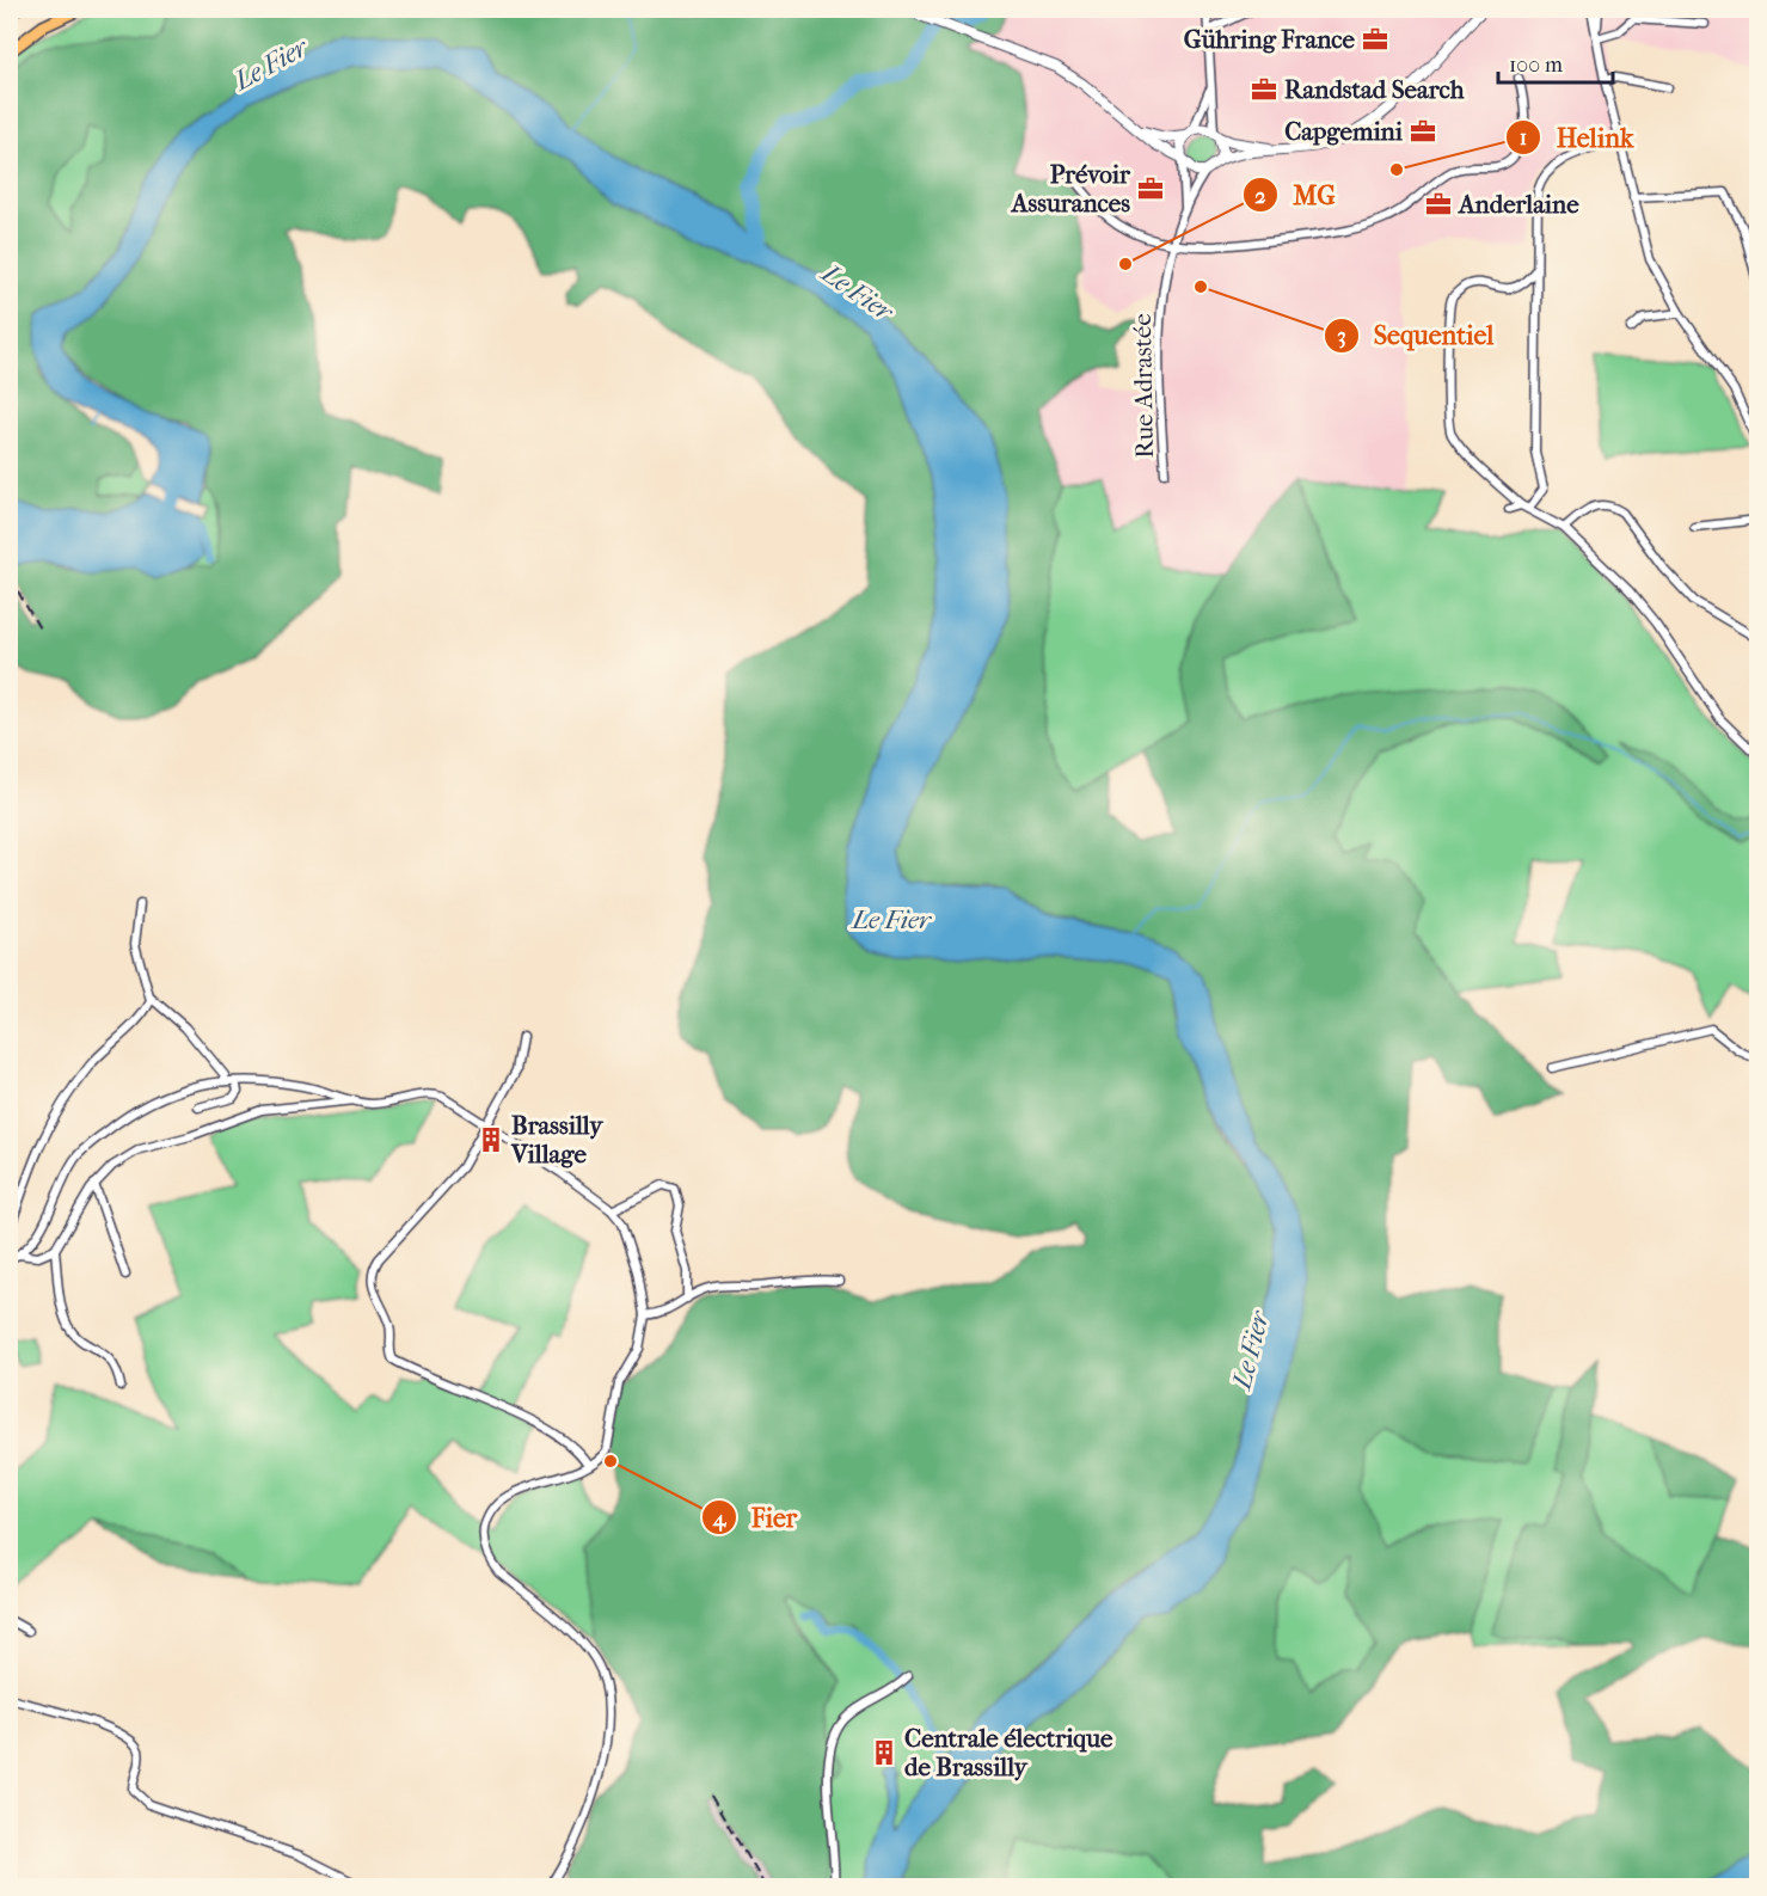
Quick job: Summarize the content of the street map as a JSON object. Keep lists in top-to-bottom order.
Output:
{
  "streets": {
    "street": ["Rue Adrastée"]
  },
  "water": ["Le Fier"],
  "places": {
    "office": [
      "Gühring France",
      "Randstad Search",
      "Capgemini",
      "Prévoir Assurances",
      "Anderlaine"
    ],
    "other": [
      "Helink",
      "MG",
      "Sequentiel",
      "Fier"
    ],
    "building": ["Brassilly Village", "Centrale électrique de Brassilly"]
  },
  "scale_bar": "100 m"
}
